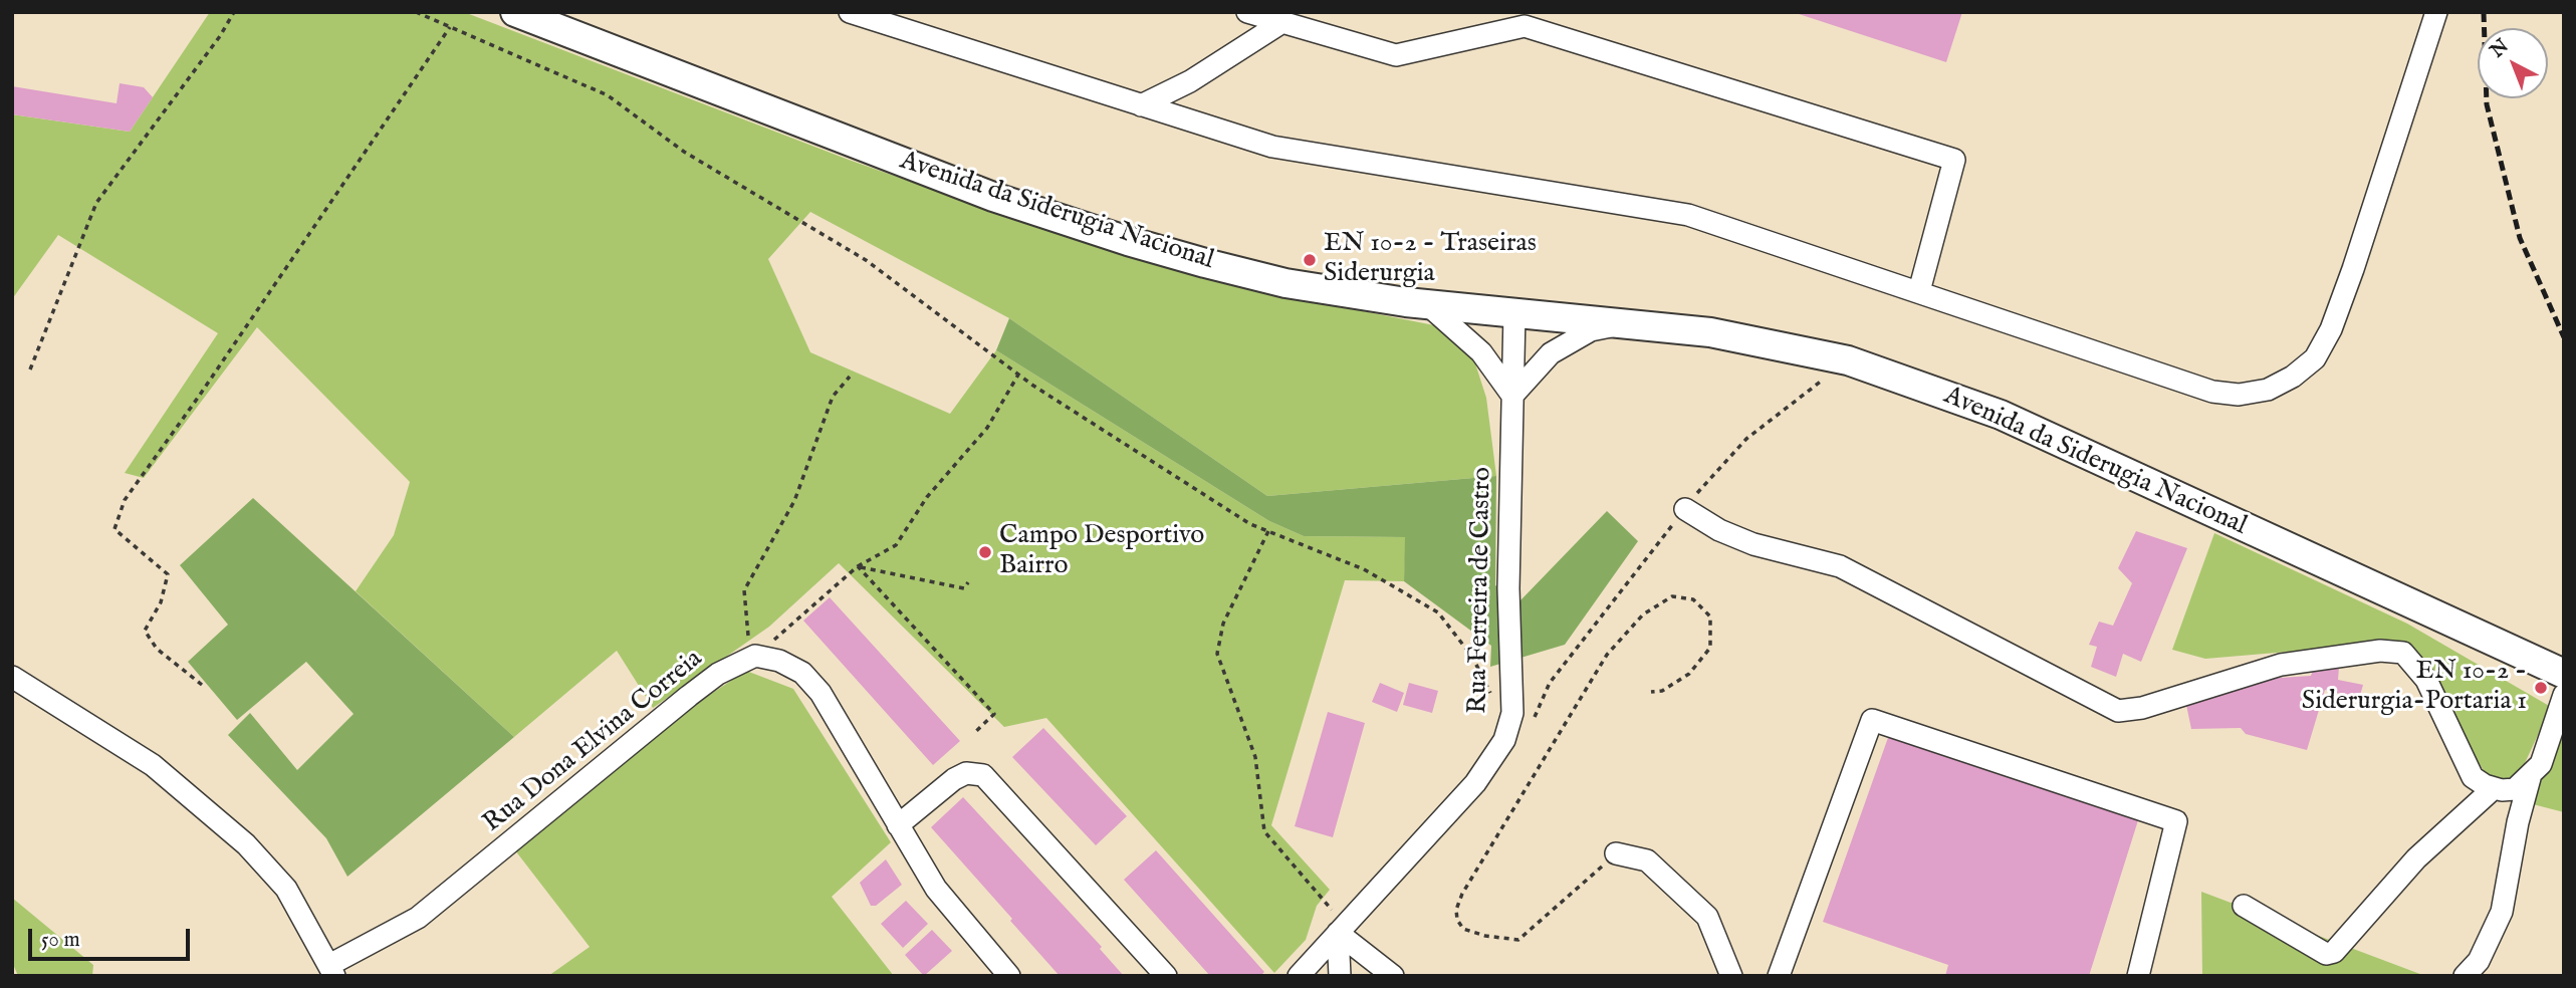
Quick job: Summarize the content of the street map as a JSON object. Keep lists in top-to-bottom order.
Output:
{
  "streets": {
    "main road": ["Avenida da Siderugia Nacional"],
    "street": ["Rua Ferreira de Castro", "Rua Dona Elvina Correia"]
  },
  "crossings": [
    ["Avenida da Siderugia Nacional", "Rua Ferreira de Castro"]
  ],
  "places": ["EN 10-2 - Traseiras Siderurgia", "Campo Desportivo Bairro", "EN 10-2 - Siderurgia-Portaria 1"],
  "scale_bar": "50 m",
  "north": "top left"
}
